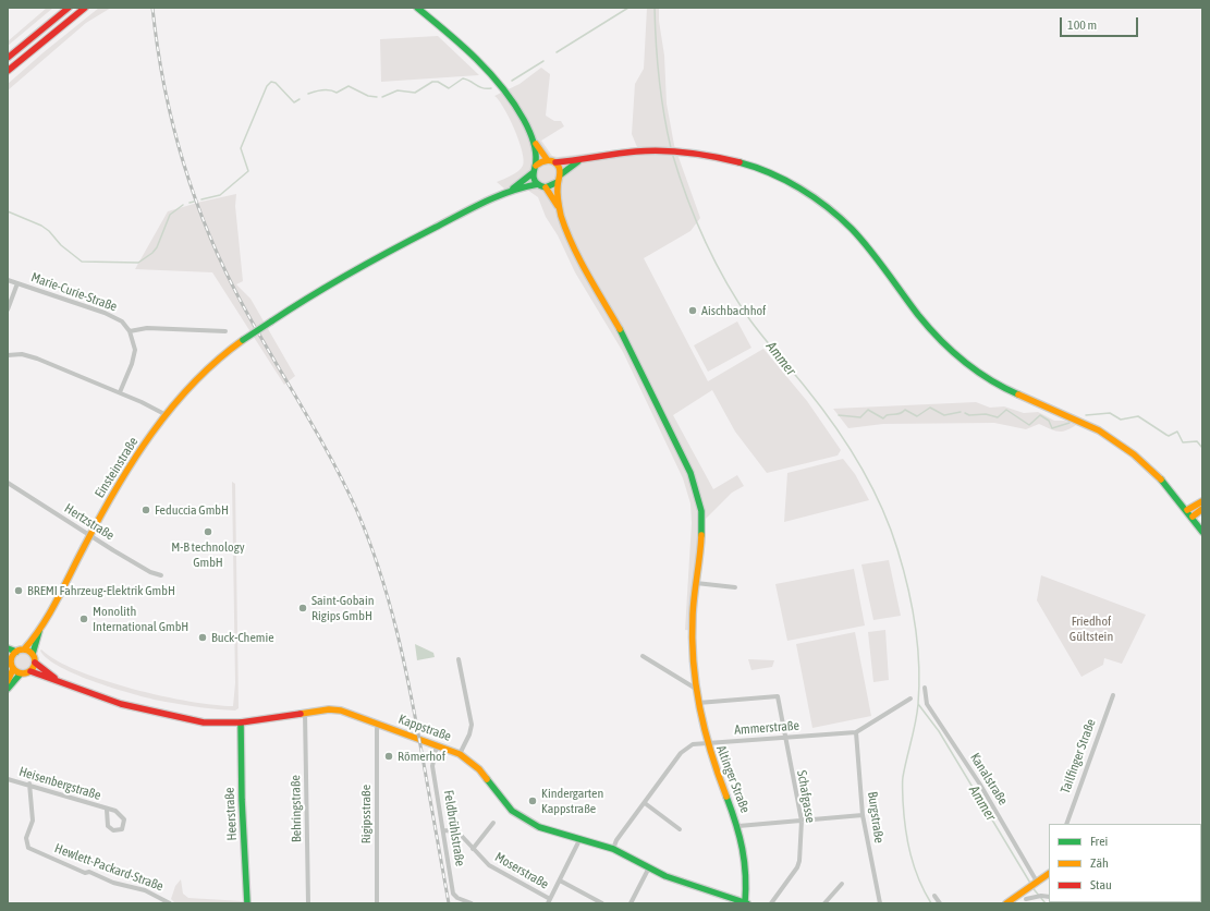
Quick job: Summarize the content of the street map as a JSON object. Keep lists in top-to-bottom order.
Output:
{
  "streets": {
    "main road": [
      "Einsteinstraße",
      "Kappstraße",
      "Altinger Straße",
      "Heerstraße"
    ],
    "street": [
      "Marie-Curie-Straße",
      "Hertzstraße",
      "Ammerstraße",
      "Tailfinger Straße",
      "Kanalstraße",
      "Heisenbergstraße",
      "Schafgasse",
      "Behringstraße",
      "Rigipsstraße",
      "Burgstraße",
      "Feldbrühlstraße",
      "Hewlett-Packard-Straße",
      "Moserstraße"
    ]
  },
  "crossings": [
    ["Einsteinstraße", "Hertzstraße"],
    ["Einsteinstraße", "Kappstraße"],
    ["Kappstraße", "Ammerstraße"],
    ["Kappstraße", "Altinger Straße"],
    ["Kappstraße", "Behringstraße"],
    ["Kappstraße", "Heerstraße"],
    ["Kappstraße", "Rigipsstraße"],
    ["Kappstraße", "Feldbrühlstraße"],
    ["Ammerstraße", "Altinger Straße"],
    ["Ammerstraße", "Schafgasse"],
    ["Ammerstraße", "Burgstraße"],
    ["Altinger Straße", "Schafgasse"],
    ["Heisenbergstraße", "Hewlett-Packard-Straße"],
    ["Feldbrühlstraße", "Moserstraße"]
  ],
  "water": ["Ammer"],
  "parks": ["Friedhof Gültstein"],
  "places": [
    "Aischbachhof",
    "Feduccia GmbH",
    "M-B technology GmbH",
    "BREMI Fahrzeug-Elektrik GmbH",
    "Saint-Gobain Rigips GmbH",
    "Monolith International GmbH",
    "Buck-Chemie",
    "Römerhof",
    "Kindergarten Kappstraße"
  ],
  "legend": ["Frei", "Zäh", "Stau"],
  "scale_bar": "100 m"
}
